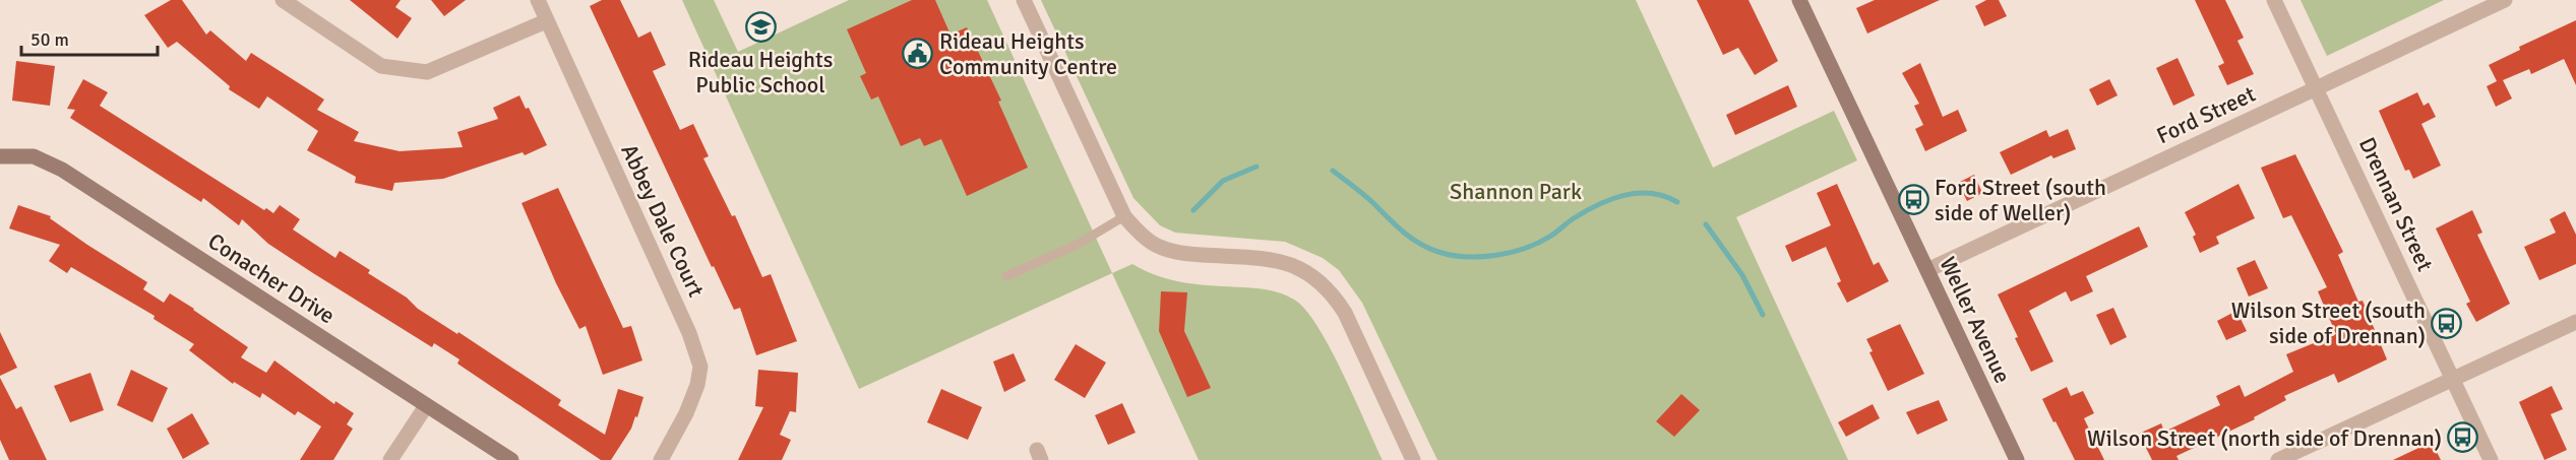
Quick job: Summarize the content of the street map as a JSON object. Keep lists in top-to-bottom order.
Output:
{
  "streets": {
    "street": [
      "Ford Street",
      "Drennan Street",
      "Abbey Dale Court",
      "Conacher Drive",
      "Weller Avenue"
    ]
  },
  "crossings": [
    ["Ford Street", "Drennan Street"],
    ["Ford Street", "Weller Avenue"]
  ],
  "parks": ["Shannon Park"],
  "places": {
    "school or university": ["Rideau Heights Public School"],
    "public building": ["Rideau Heights Community Centre"],
    "bus stop": ["Ford Street (south side of Weller)", "Wilson Street (south side of Drennan)", "Wilson Street (north side of Drennan)"]
  },
  "scale_bar": "50 m"
}
